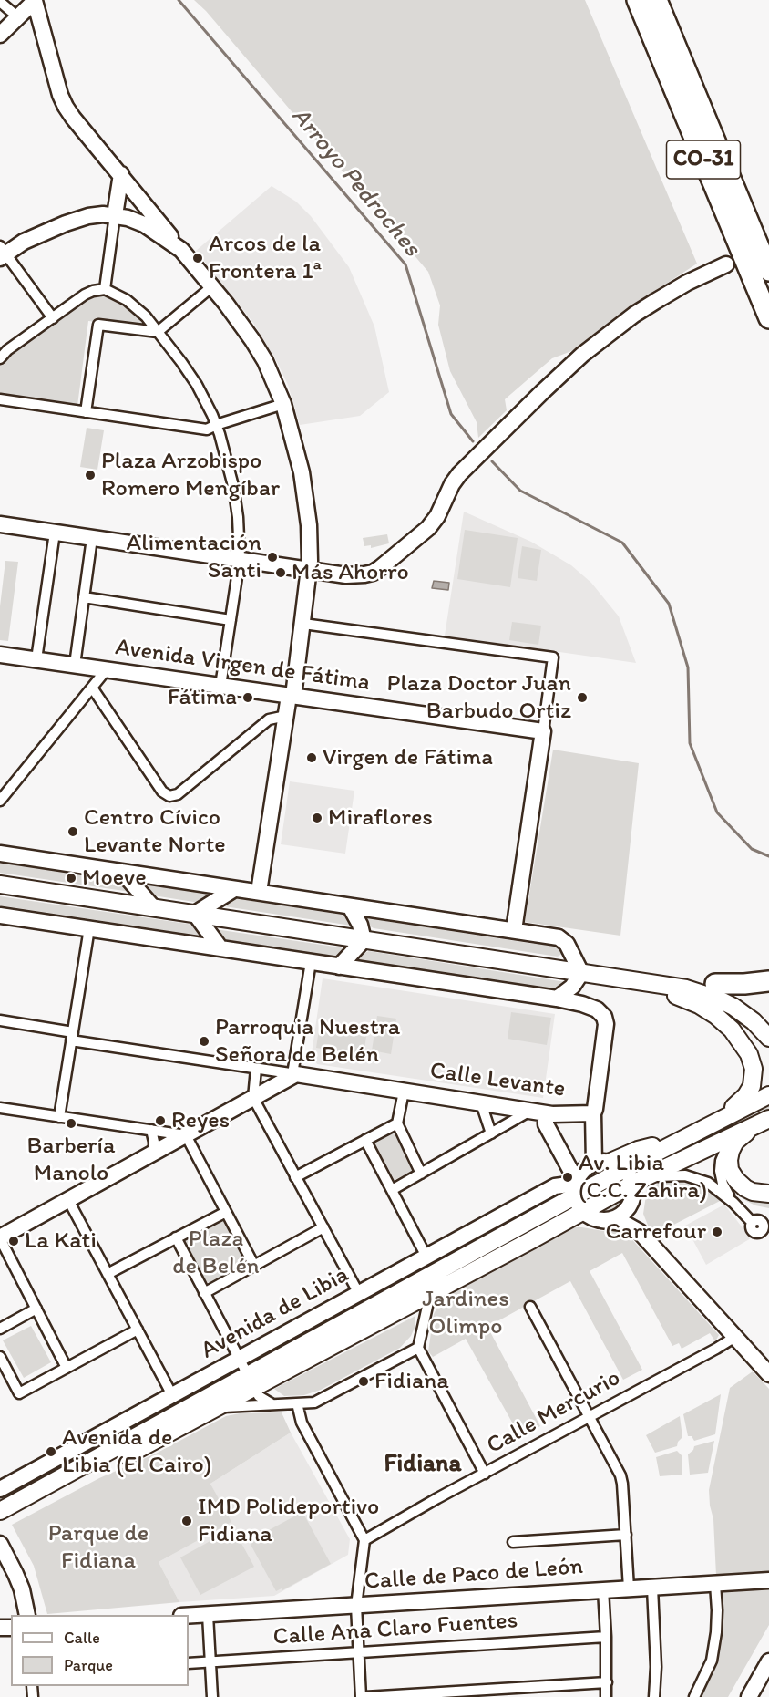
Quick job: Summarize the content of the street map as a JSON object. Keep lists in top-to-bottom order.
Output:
{
  "streets": {
    "highway": ["CO-31"],
    "main road": ["Avenida de Libia"],
    "street": [
      "Avenida Virgen de Fátima",
      "Calle Levante",
      "Calle Mercurio",
      "Calle de Paco de León",
      "Calle Ana Claro Fuentes"
    ]
  },
  "districts": ["Fidiana"],
  "water": ["Arroyo Pedroches"],
  "parks": ["Plaza de Belén", "Jardines Olimpo", "Parque de Fidiana"],
  "places": [
    "Arcos de la Frontera 1ª",
    "Plaza Arzobispo Romero Mengíbar",
    "Alimentación Santi",
    "Más Ahorro",
    "Fátima",
    "Plaza Doctor Juan Barbudo Ortiz",
    "Virgen de Fátima",
    "Miraflores",
    "Centro Cívico Levante Norte",
    "Moeve",
    "Parroquia Nuestra Señora de Belén",
    "Reyes",
    "Barbería Manolo",
    "Av. Libia (C.C. Zahira)",
    "Carrefour",
    "La Kati",
    "Fidiana",
    "Avenida de Libia (El Cairo)",
    "IMD Polideportivo Fidiana"
  ],
  "legend": ["Calle", "Parque"]
}
